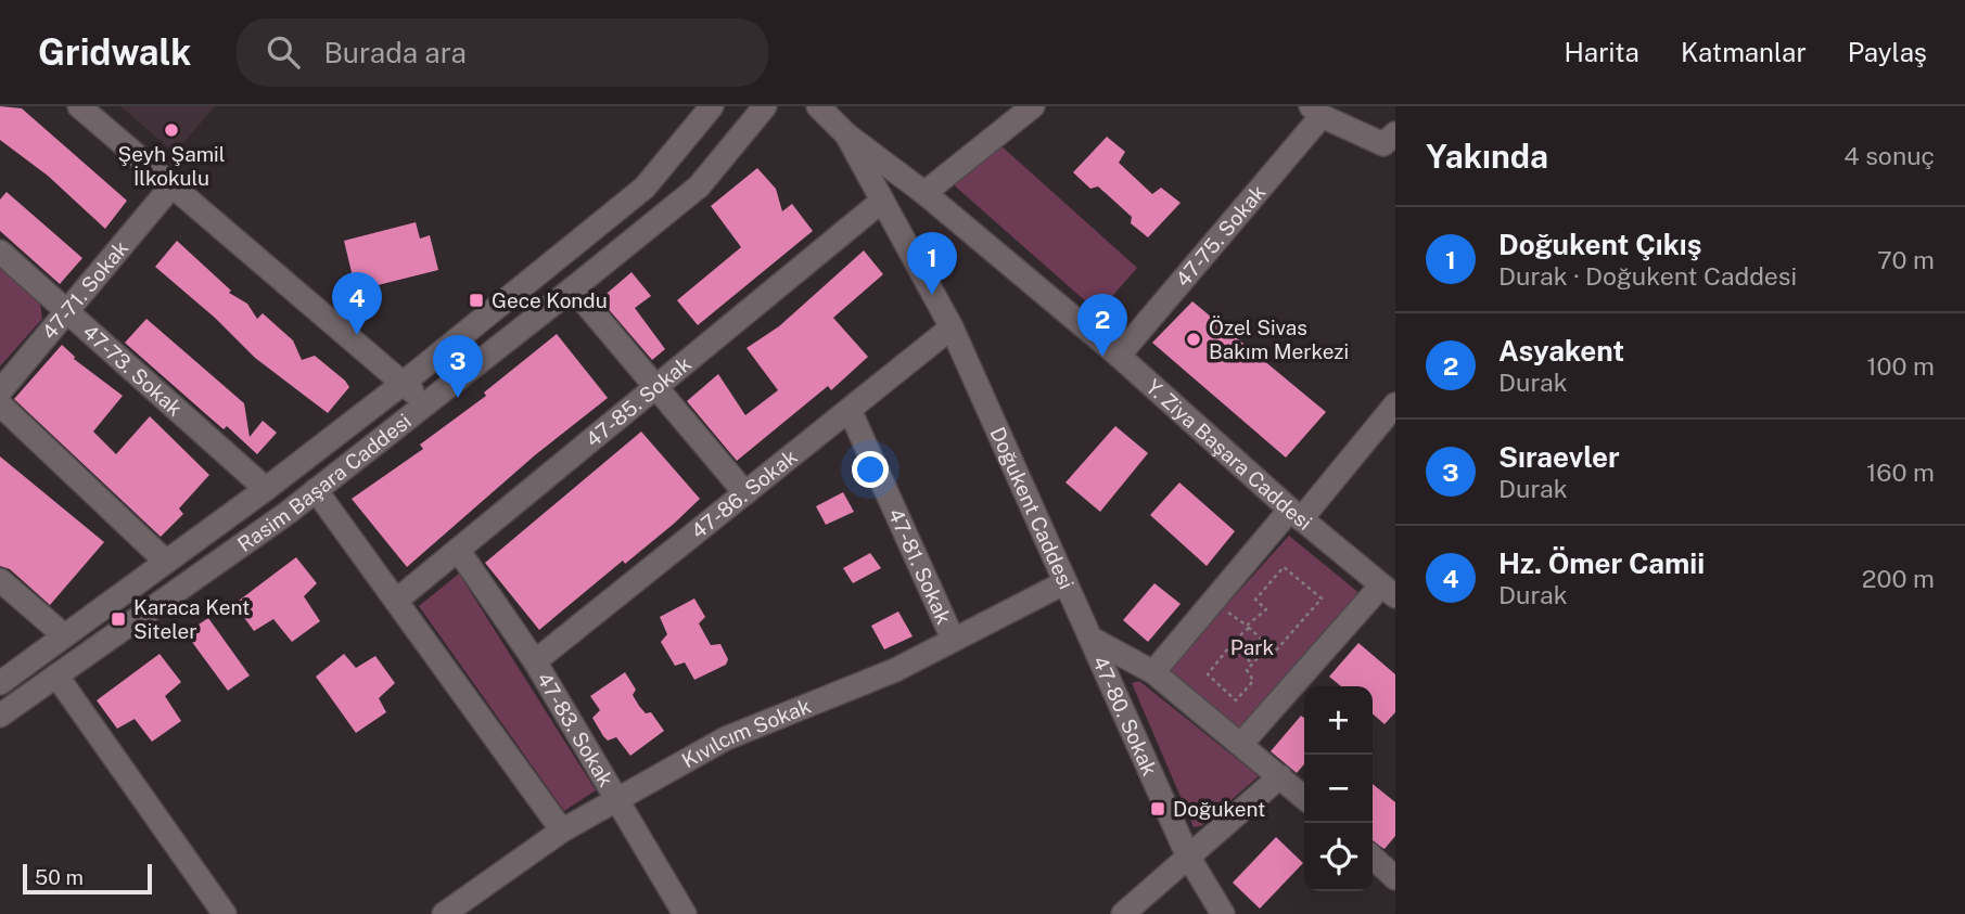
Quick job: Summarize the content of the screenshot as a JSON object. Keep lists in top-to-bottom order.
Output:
{
  "streets": {
    "street": [
      "47-75. Sokak",
      "47-71. Sokak",
      "47-73. Sokak",
      "47-85. Sokak",
      "Y. Ziya Başara Caddesi",
      "Rasim Başara Caddesi",
      "47-86. Sokak",
      "Doğukent Caddesi",
      "47-81. Sokak",
      "47-80. Sokak",
      "47-83. Sokak",
      "Kıvılcım Sokak"
    ]
  },
  "crossings": [
    ["47-75. Sokak", "Y. Ziya Başara Caddesi"],
    ["47-71. Sokak", "47-73. Sokak"],
    ["47-73. Sokak", "Rasim Başara Caddesi"],
    ["47-85. Sokak", "Doğukent Caddesi"],
    ["47-85. Sokak", "47-83. Sokak"],
    ["Y. Ziya Başara Caddesi", "Doğukent Caddesi"],
    ["47-86. Sokak", "Doğukent Caddesi"],
    ["47-86. Sokak", "47-81. Sokak"],
    ["47-86. Sokak", "47-83. Sokak"],
    ["Doğukent Caddesi", "47-80. Sokak"],
    ["Doğukent Caddesi", "Kıvılcım Sokak"],
    ["47-81. Sokak", "Kıvılcım Sokak"],
    ["47-83. Sokak", "Kıvılcım Sokak"]
  ],
  "parks": ["Park"],
  "places": {
    "other": ["Şeyh Şamil İlkokulu", "Özel Sivas Bakım Merkezi"],
    "transit": ["Gece Kondu", "Karaca Kent Siteler", "Doğukent"]
  },
  "scale_bar": "50 m",
  "page": {
    "header": "Gridwalk",
    "search": "Burada ara",
    "nav": ["Harita", "Katmanlar", "Paylaş"],
    "heading": ["Yakında", "4 sonuç"],
    "list": [
      {
        "mark": "1",
        "name": "Doğukent Çıkış",
        "note": "Durak · Doğukent Caddesi",
        "value": "70 m"
      },
      {
        "mark": "2",
        "name": "Asyakent",
        "note": "Durak",
        "value": "100 m"
      },
      {
        "mark": "3",
        "name": "Sıraevler",
        "note": "Durak",
        "value": "160 m"
      },
      {
        "mark": "4",
        "name": "Hz. Ömer Camii",
        "note": "Durak",
        "value": "200 m"
      }
    ],
    "pins": [
      "1",
      "4",
      "2",
      "3"
    ],
    "map_buttons": ["+", "−"],
    "scale": "50 m"
  }
}
